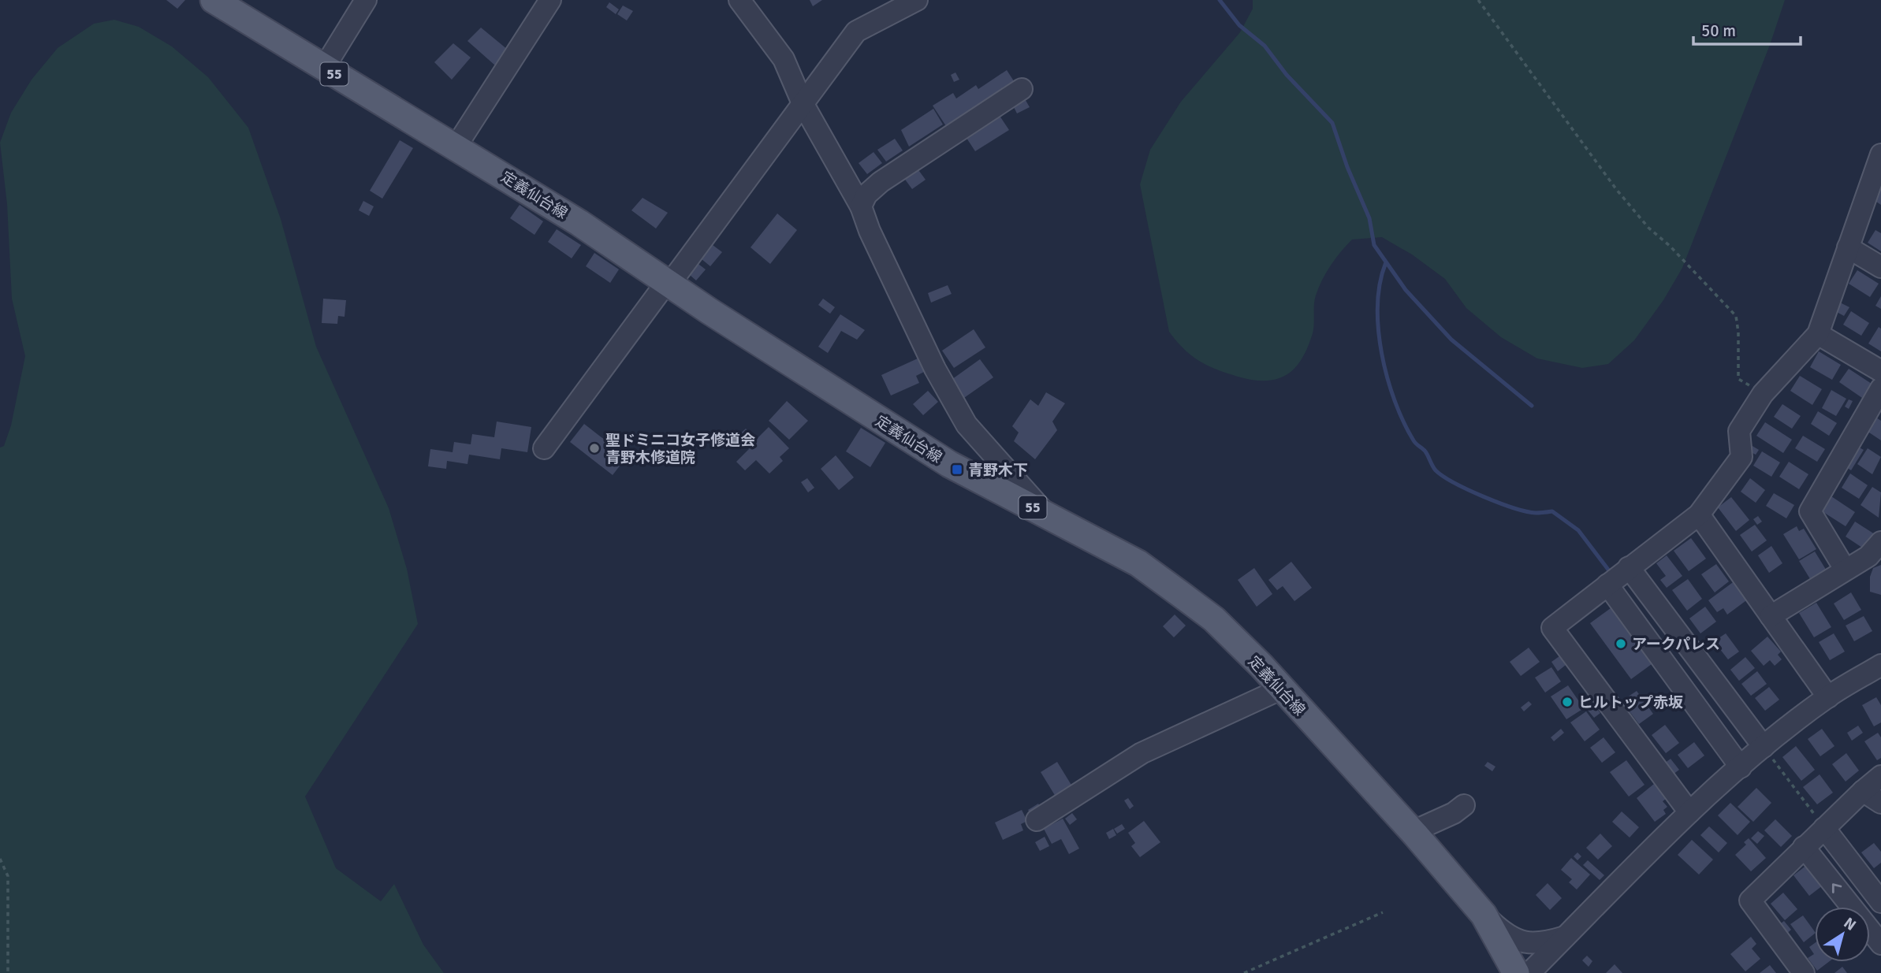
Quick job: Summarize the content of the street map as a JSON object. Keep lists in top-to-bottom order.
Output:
{
  "streets": {
    "main road": ["55", "定義仙台線"]
  },
  "places": {
    "other": ["聖ドミニコ女子修道会 青野木修道院", "アークパレス", "ヒルトップ赤坂"],
    "transit": ["青野木下"]
  },
  "scale_bar": "50 m",
  "north": "top right"
}
